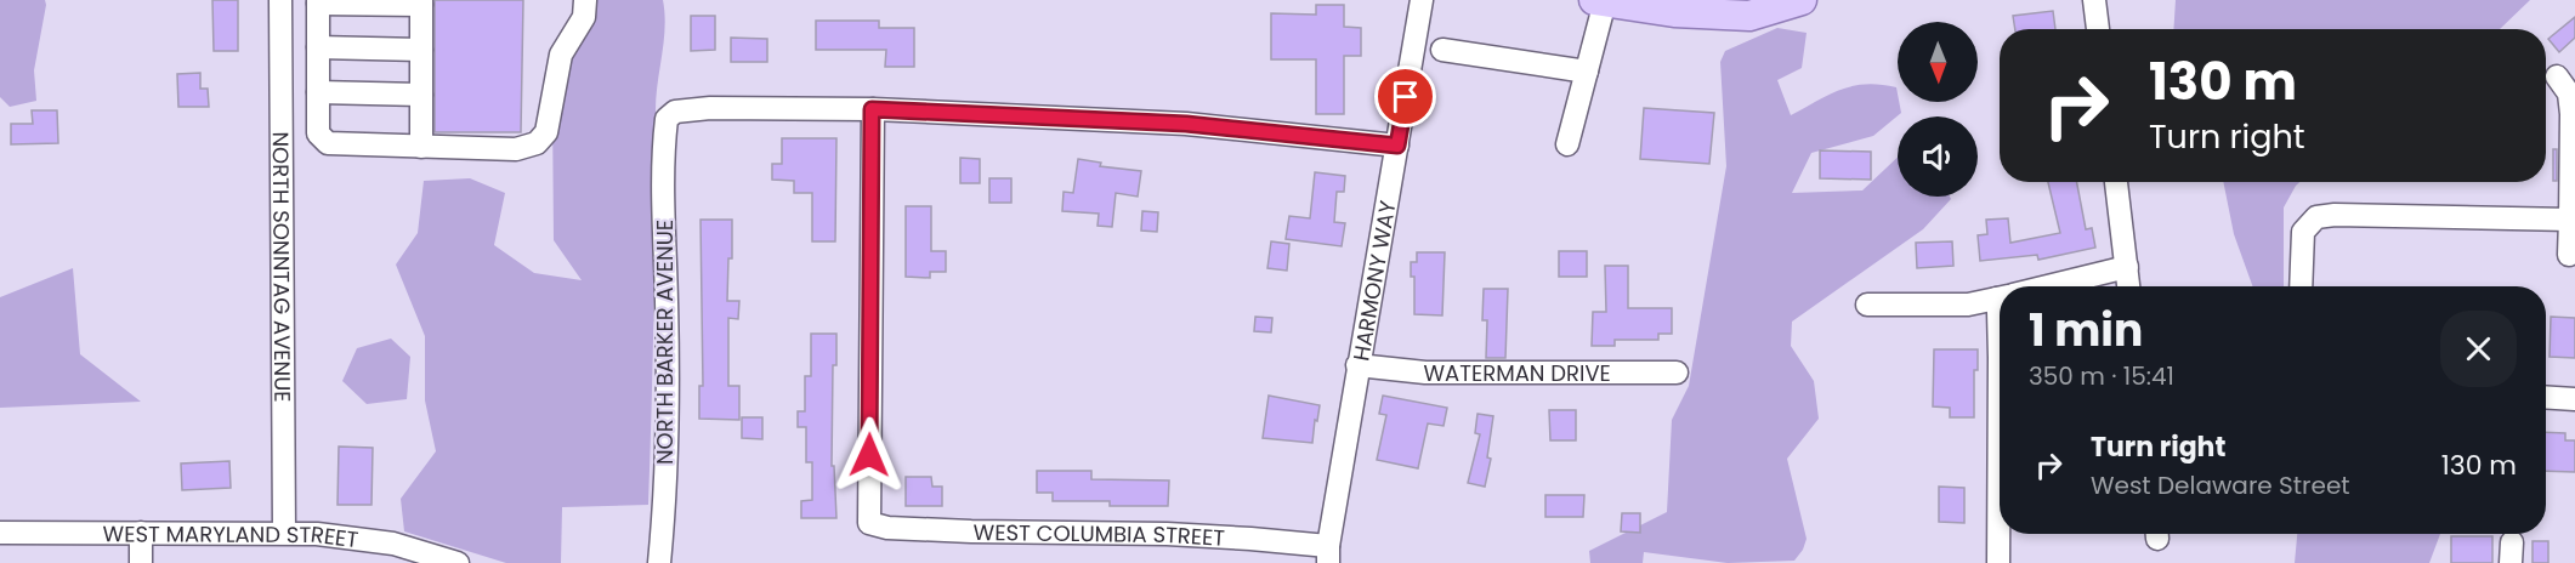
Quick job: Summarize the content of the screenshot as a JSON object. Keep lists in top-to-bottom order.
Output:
{
  "streets": {
    "street": [
      "NORTH SONNTAG AVENUE",
      "HARMONY WAY",
      "NORTH BARKER AVENUE",
      "WATERMAN DRIVE",
      "WEST COLUMBIA STREET",
      "WEST MARYLAND STREET"
    ]
  },
  "crossings": [
    ["NORTH SONNTAG AVENUE", "WEST MARYLAND STREET"],
    ["HARMONY WAY", "WATERMAN DRIVE"],
    ["HARMONY WAY", "WEST COLUMBIA STREET"],
    ["NORTH BARKER AVENUE", "WEST COLUMBIA STREET"]
  ],
  "north": "bottom",
  "page": {
    "turn": ["130 m", "Turn right"],
    "heading": ["1 min", "350 m · 15:41"],
    "list": [
      {
        "name": "Turn right",
        "note": "West Delaware Street",
        "value": "130 m"
      }
    ]
  }
}
